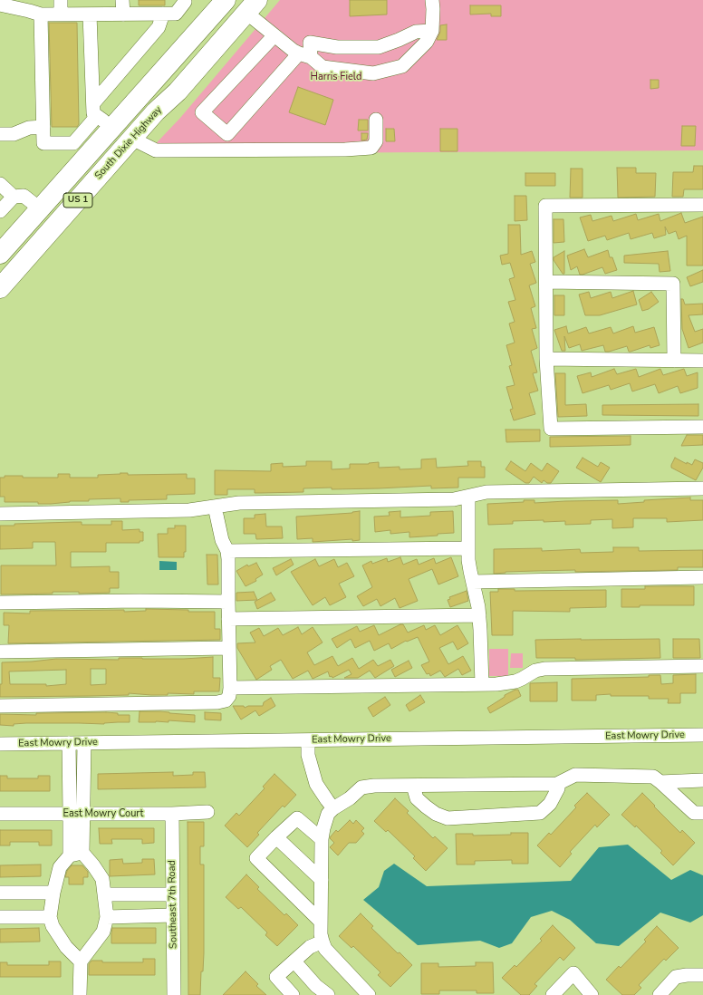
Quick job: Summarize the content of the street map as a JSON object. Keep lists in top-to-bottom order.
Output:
{
  "streets": {
    "highway": ["South Dixie Highway", "US 1"],
    "street": ["East Mowry Drive", "East Mowry Court", "Southeast 7th Road"]
  },
  "crossings": [
    ["East Mowry Court", "Southeast 7th Road"]
  ],
  "parks": ["Harris Field"]
}
